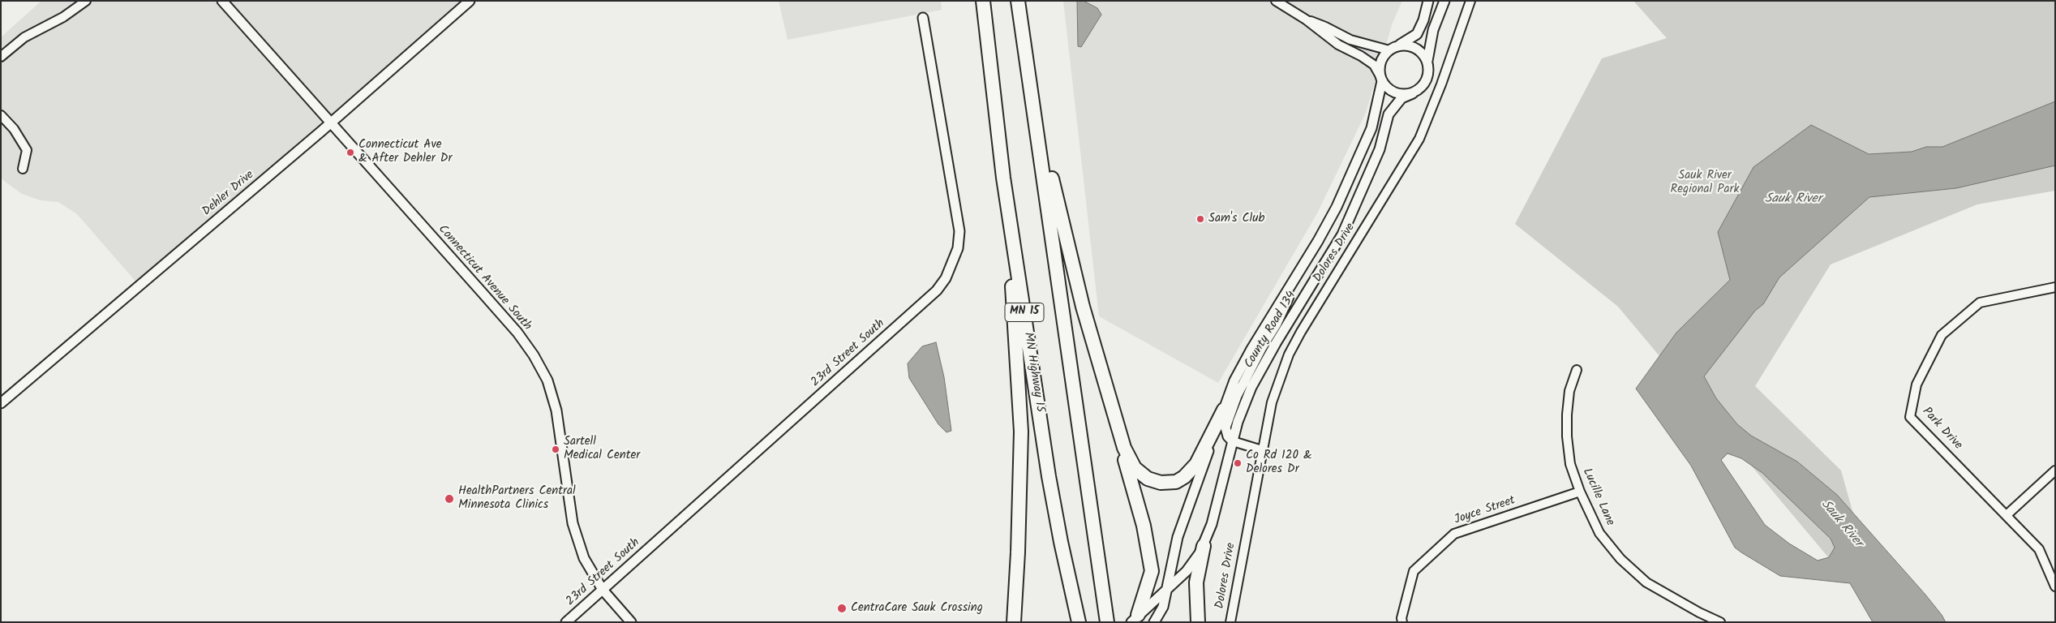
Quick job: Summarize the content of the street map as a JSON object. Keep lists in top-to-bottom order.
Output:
{
  "streets": {
    "highway": ["MN 15", "MN Highway 15"],
    "street": [
      "Dehler Drive",
      "Dolores Drive",
      "Connecticut Avenue South",
      "County Road 134",
      "23rd Street South",
      "Park Drive",
      "Lucille Lane",
      "Joyce Street"
    ]
  },
  "crossings": [
    ["Dehler Drive", "Connecticut Avenue South"],
    ["Connecticut Avenue South", "23rd Street South"],
    ["Lucille Lane", "Joyce Street"]
  ],
  "water": ["Sauk River"],
  "parks": ["Sauk River Regional Park"],
  "places": [
    "Connecticut Ave & After Dehler Dr",
    "Sam's Club",
    "Sartell Medical Center",
    "Co Rd 120 & Delores Dr",
    "HealthPartners Central Minnesota Clinics",
    "CentraCare Sauk Crossing"
  ]
}
